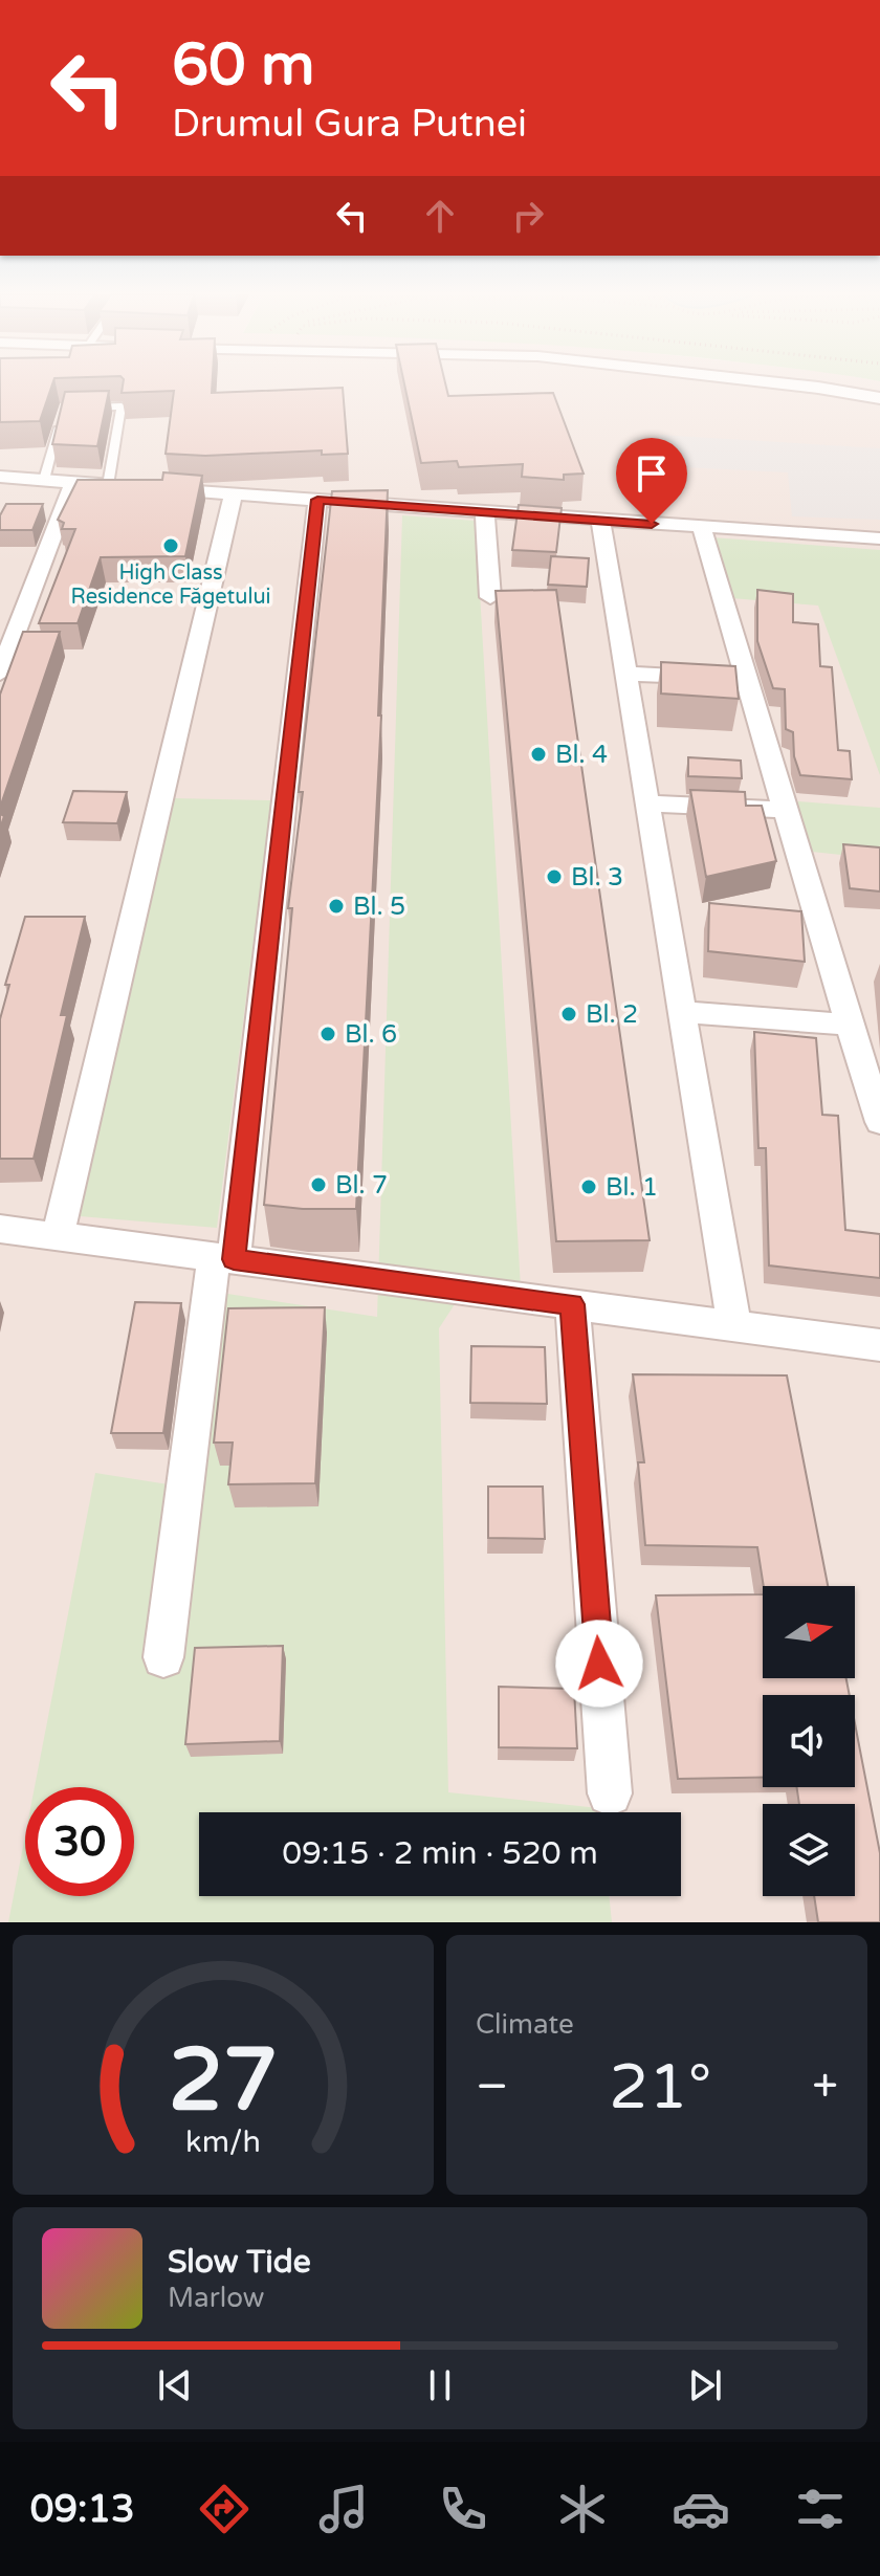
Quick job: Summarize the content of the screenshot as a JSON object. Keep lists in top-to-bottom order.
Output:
{
  "places": [
    "High Class Residence Făgetului",
    "Bl. 4",
    "Bl. 3",
    "Bl. 5",
    "Bl. 2",
    "Bl. 6",
    "Bl. 7",
    "Bl. 1"
  ],
  "north": "right",
  "page": {
    "turn": ["60 m", "Drumul Gura Putnei"],
    "limit": "30",
    "trip": "09:15 · 2 min · 520 m",
    "tile": "Climate",
    "heat": ["−", "21°", "+"],
    "song": ["Slow Tide", "Marlow"],
    "tabs": "09:13",
    "gauge": ["27", "km/h"]
  }
}
